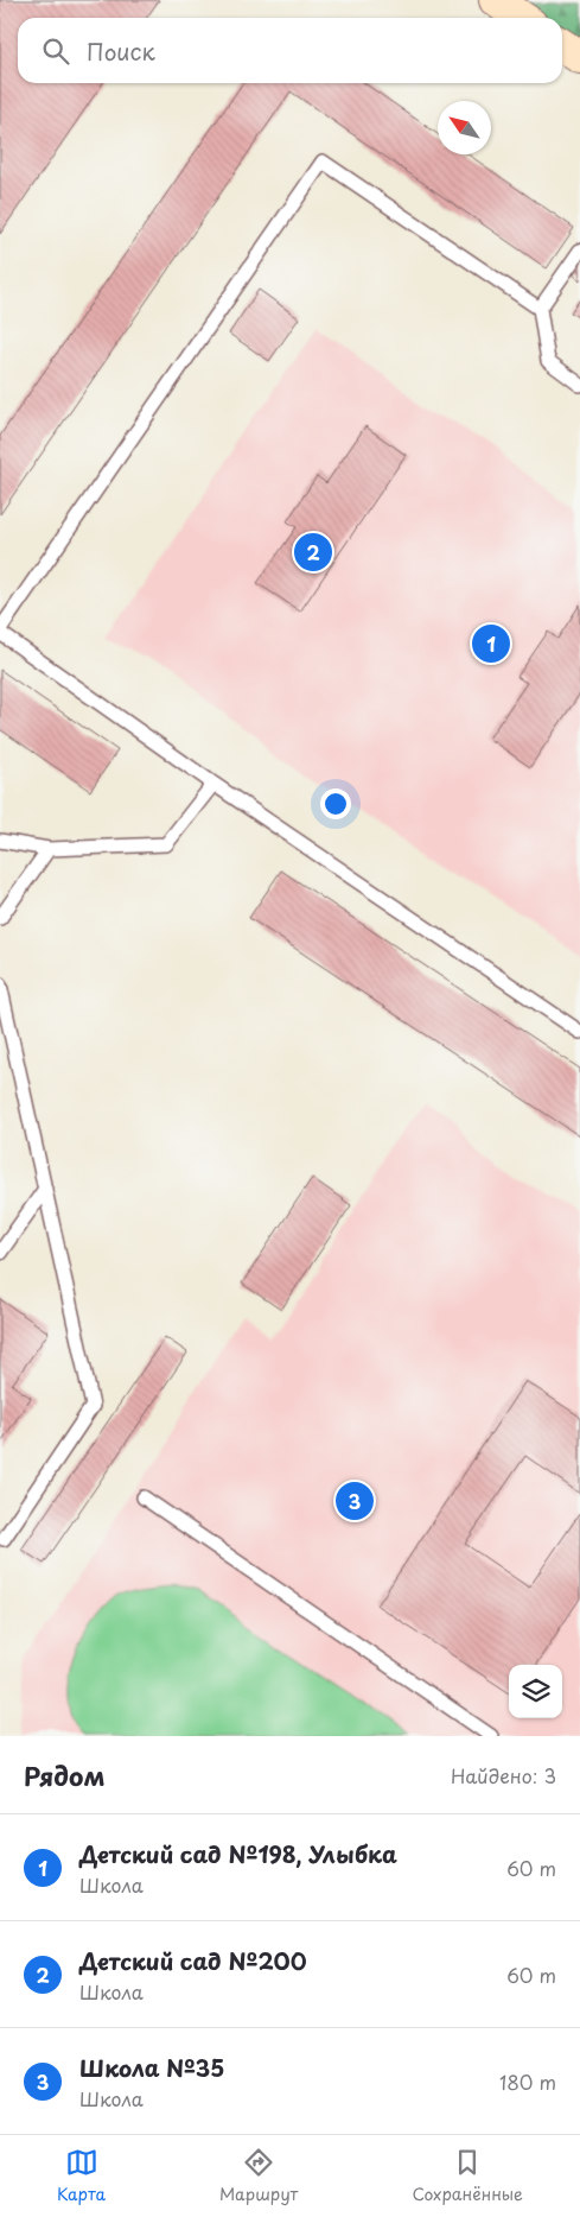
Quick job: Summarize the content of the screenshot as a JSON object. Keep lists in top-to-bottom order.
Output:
{
  "north": "top left",
  "page": {
    "search": "Поиск",
    "pins": ["2", "1", "3"],
    "heading": ["Рядом", "Найдено: 3"],
    "list": [
      {
        "mark": "1",
        "name": "Детский сад №198, Улыбка",
        "note": "Школа",
        "value": "60 m"
      },
      {
        "mark": "2",
        "name": "Детский сад №200",
        "note": "Школа",
        "value": "60 m"
      },
      {
        "mark": "3",
        "name": "Школа №35",
        "note": "Школа",
        "value": "180 m"
      }
    ],
    "nav": ["Карта", "Маршрут", "Сохранённые"]
  }
}
